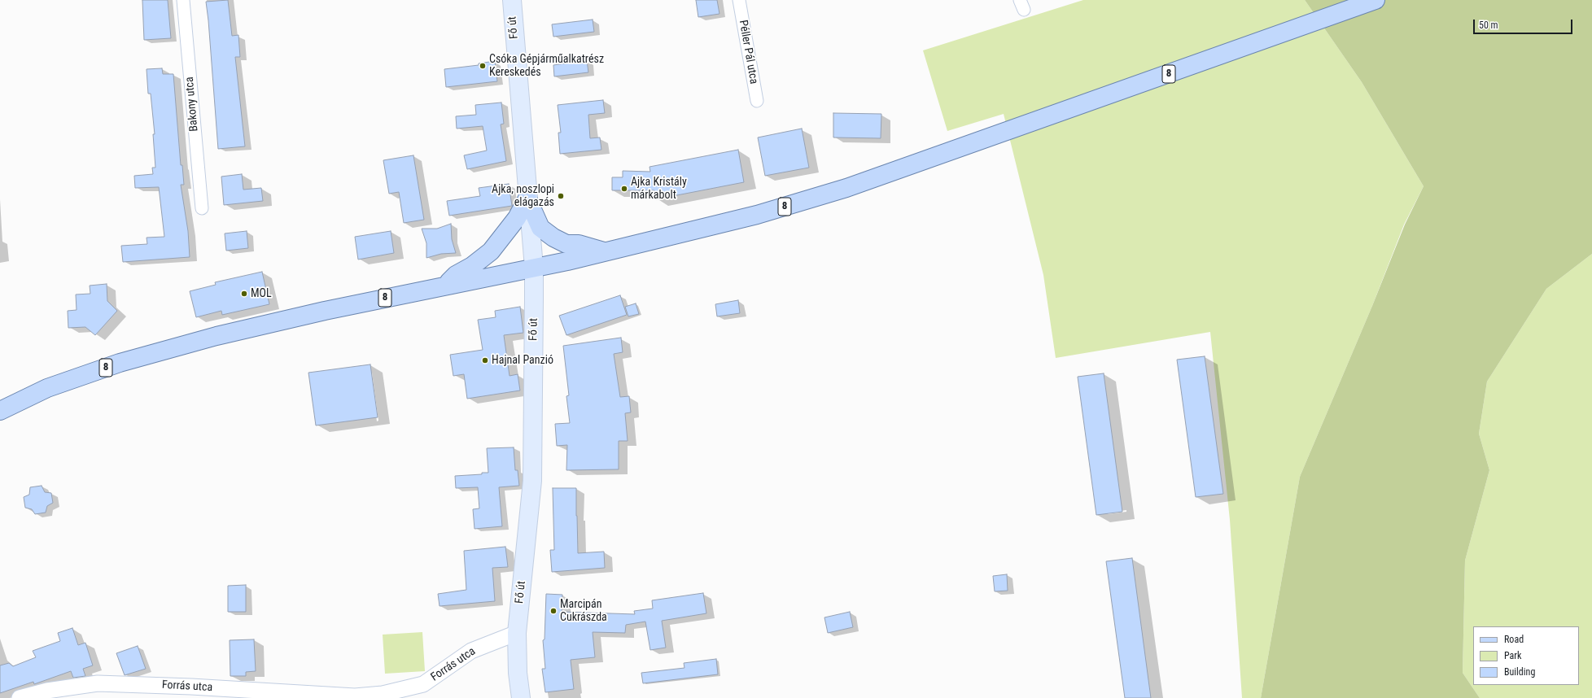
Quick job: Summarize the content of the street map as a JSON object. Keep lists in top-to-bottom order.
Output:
{
  "streets": {
    "main road": ["Fő út", "8"],
    "street": ["Péller Pál utca", "Bakony utca", "Forrás utca"]
  },
  "crossings": [
    ["Fő út", "8"],
    ["Fő út", "Forrás utca"]
  ],
  "places": [
    "Csóka Gépjárműalkatrész Kereskedés",
    "Ajka Kristály márkabolt",
    "Ajka, noszlopi elágazás",
    "MOL",
    "Hajnal Panzió",
    "Marcipán Cukrászda"
  ],
  "legend": ["Road", "Park", "Building"],
  "scale_bar": "50 m"
}
